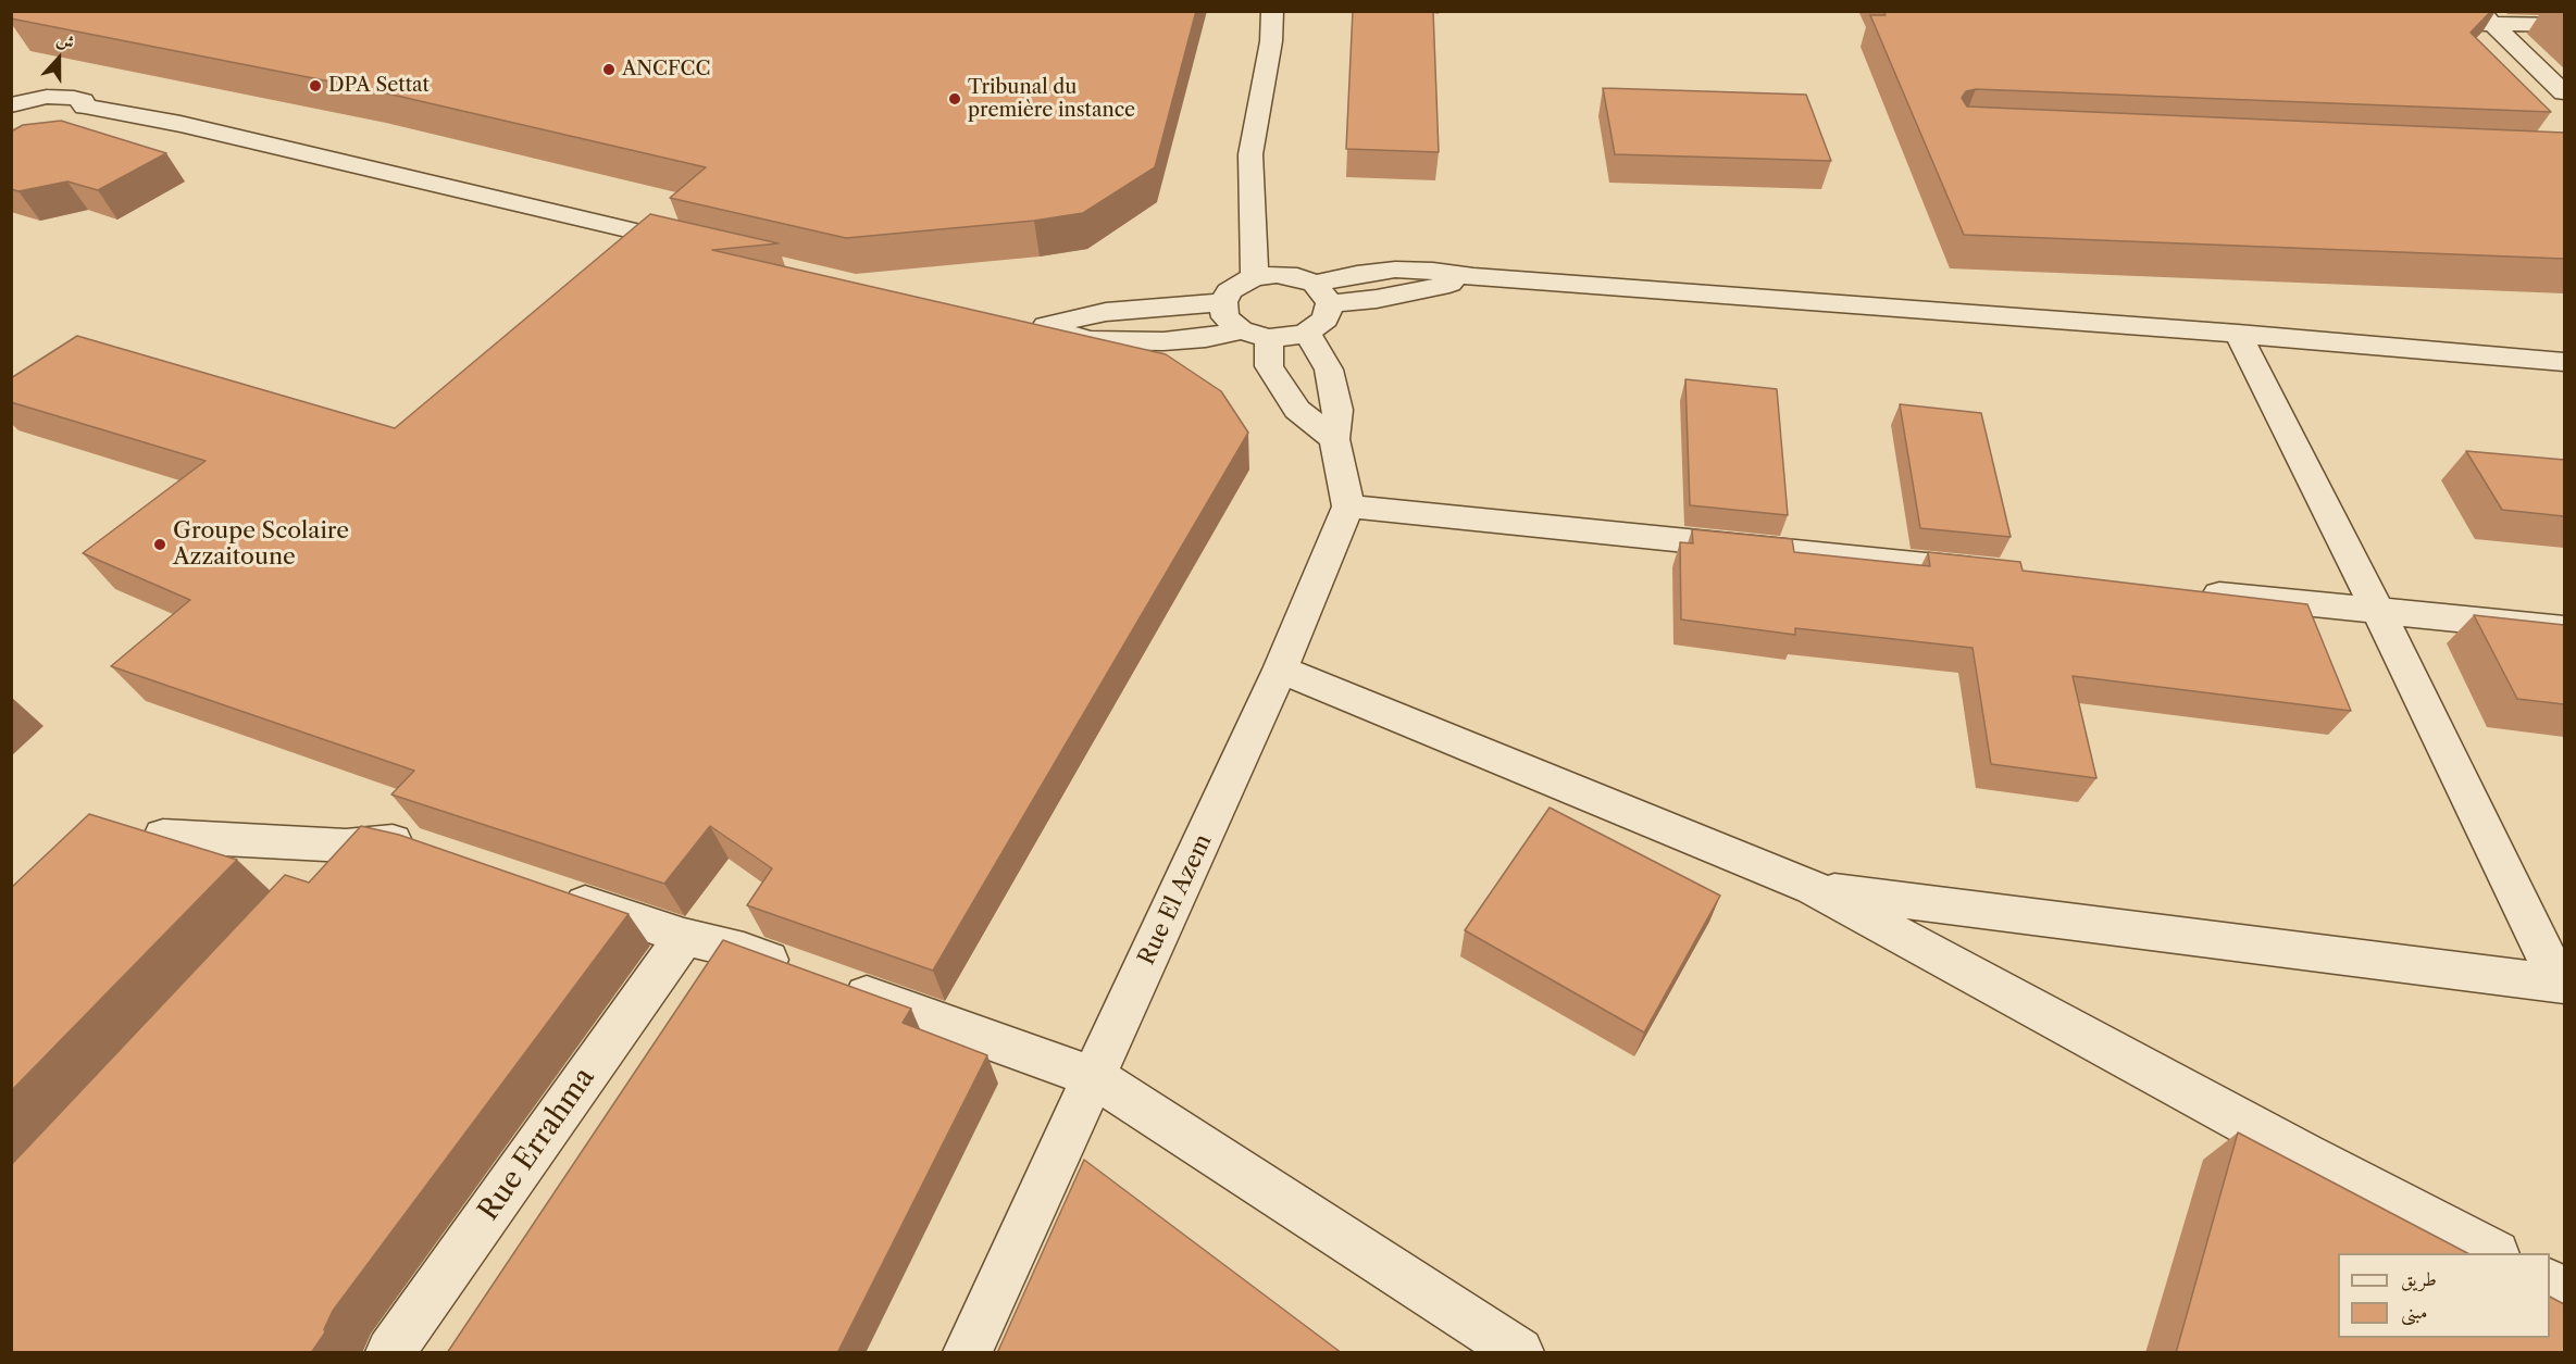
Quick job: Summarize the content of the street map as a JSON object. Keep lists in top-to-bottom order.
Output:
{
  "streets": {
    "street": ["Rue El Azem", "Rue Errahma"]
  },
  "places": [
    "ANCFCC",
    "DPA Settat",
    "Tribunal du première instance",
    "Groupe Scolaire Azzaitoune"
  ],
  "legend": ["طريق", "مبنى"],
  "north": "top"
}
